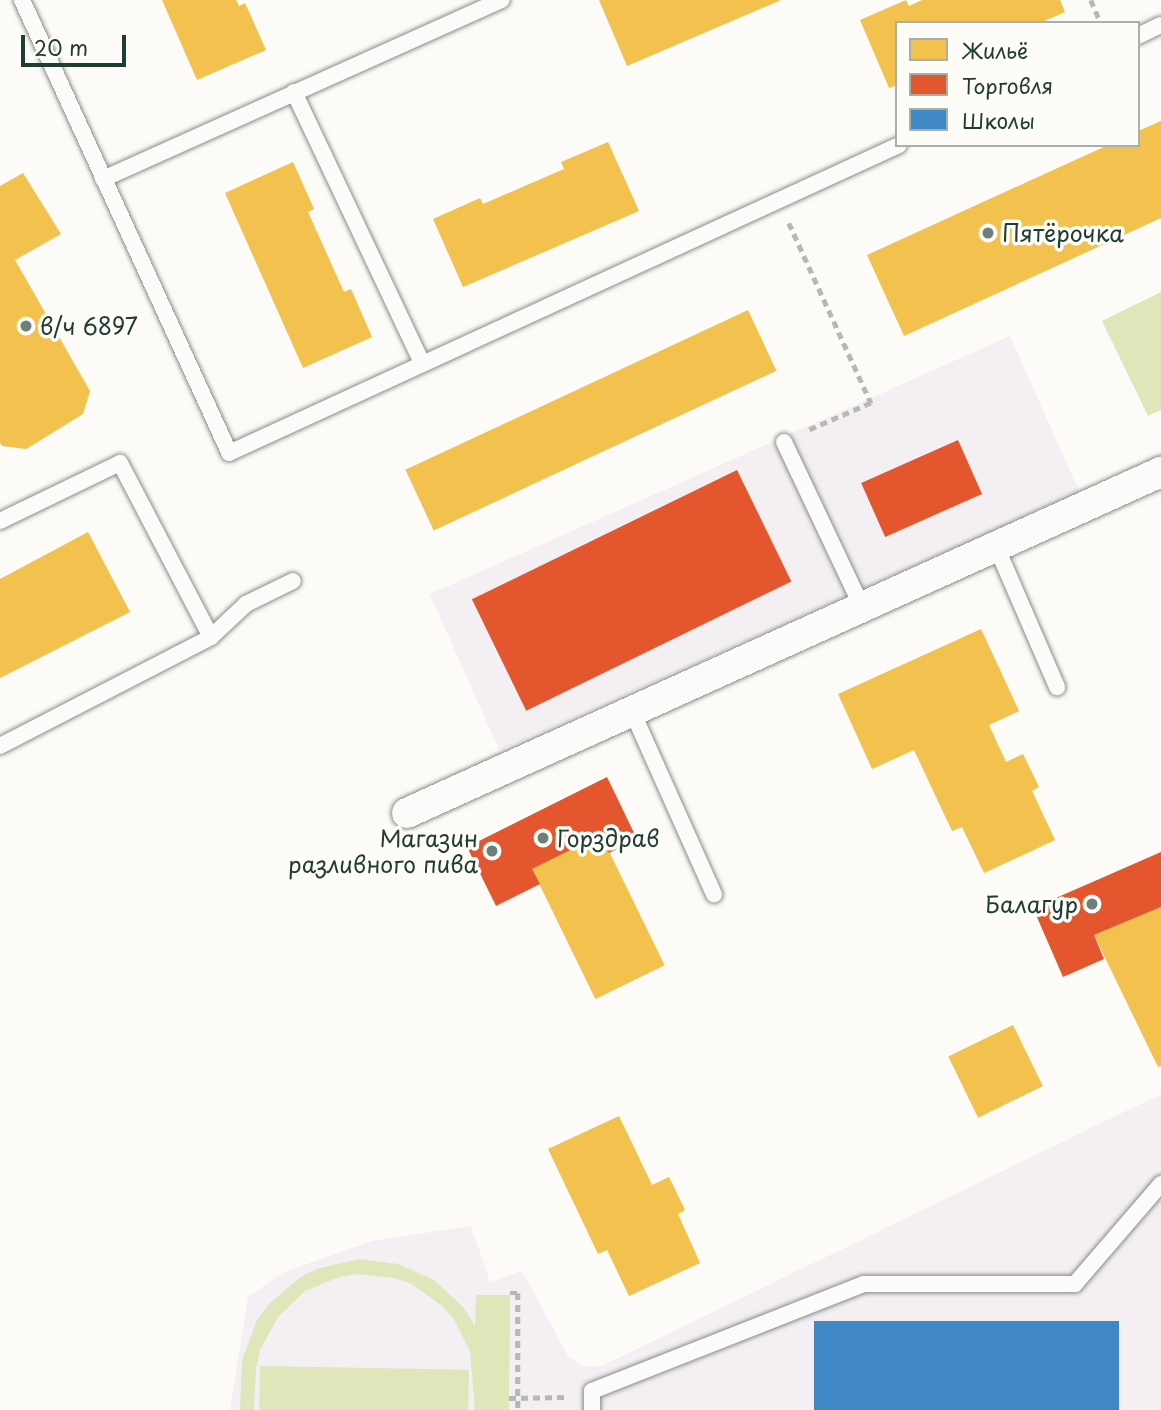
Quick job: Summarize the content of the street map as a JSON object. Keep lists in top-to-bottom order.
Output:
{
  "places": [
    "Пятёрочка",
    "в/ч 6897",
    "Горздрав",
    "Магазин разливного пива",
    "Балагур"
  ],
  "legend": ["Жильё", "Торговля", "Школы"],
  "scale_bar": "20 m"
}
